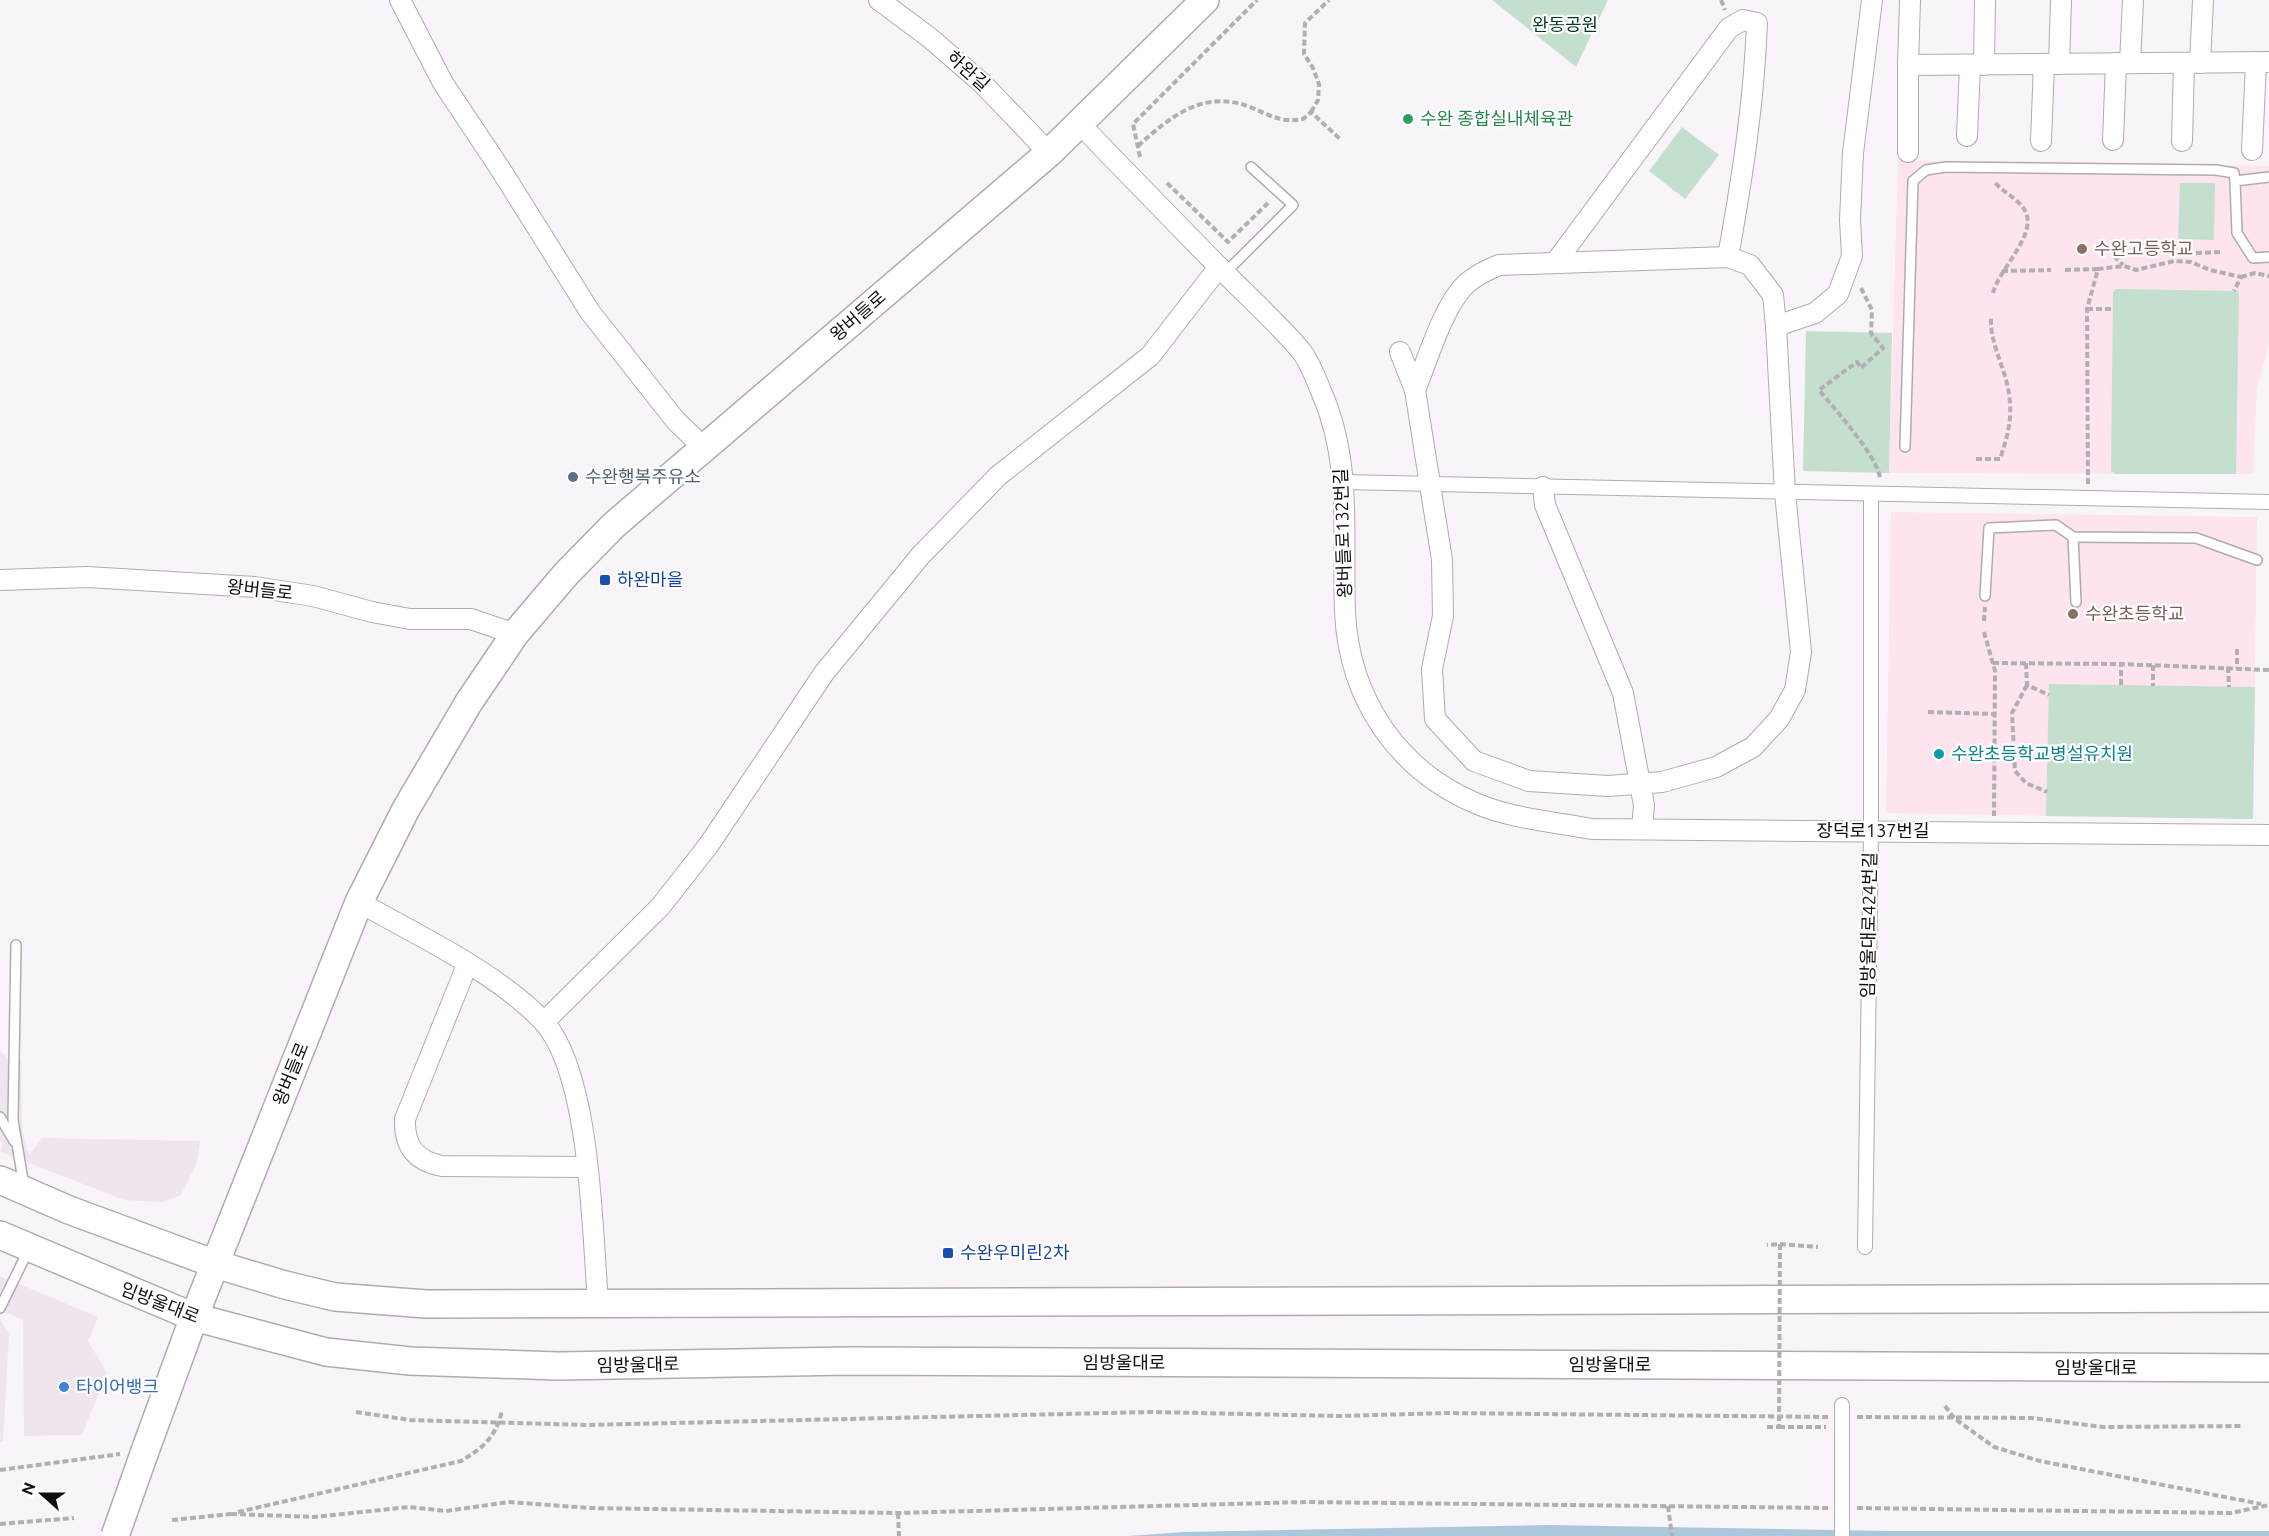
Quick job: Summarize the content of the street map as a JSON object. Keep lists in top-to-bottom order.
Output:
{
  "streets": {
    "main road": ["왕버들로", "임방울대로"],
    "street": [
      "하완길",
      "왕버들로132번길",
      "장덕로137번길",
      "임방울대로424번길"
    ]
  },
  "crossings": [
    ["하완길", "왕버들로"],
    ["왕버들로", "왕버들로132번길"],
    ["왕버들로", "임방울대로"],
    ["왕버들로132번길", "장덕로137번길"],
    ["장덕로137번길", "임방울대로424번길"]
  ],
  "parks": ["완동공원"],
  "places": {
    "other": [
      "수완 종합실내체육관",
      "수완고등학교",
      "수완행복주유소",
      "수완초등학교",
      "수완초등학교병설유치원",
      "타이어뱅크"
    ],
    "transit": ["하완마을", "수완우미린2차"]
  },
  "north": "left"
}
